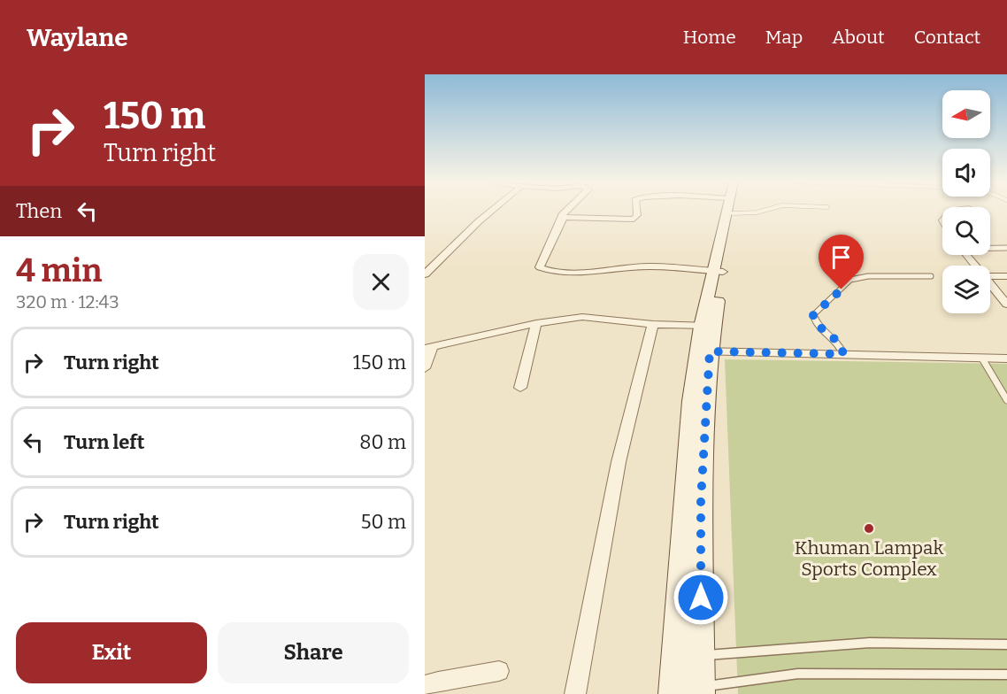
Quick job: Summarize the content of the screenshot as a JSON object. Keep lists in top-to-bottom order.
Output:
{
  "places": ["Khuman Lampak Sports Complex"],
  "north": "left",
  "page": {
    "header": "Waylane",
    "nav": [
      "Home",
      "Map",
      "About",
      "Contact"
    ],
    "turn": ["150 m", "Turn right"],
    "then": "Then",
    "heading": ["4 min", "320 m · 12:43"],
    "list": [
      {
        "name": "Turn right",
        "value": "150 m"
      },
      {
        "name": "Turn left",
        "value": "80 m"
      },
      {
        "name": "Turn right",
        "value": "50 m"
      }
    ],
    "buttons": ["Exit", "Share"]
  }
}
